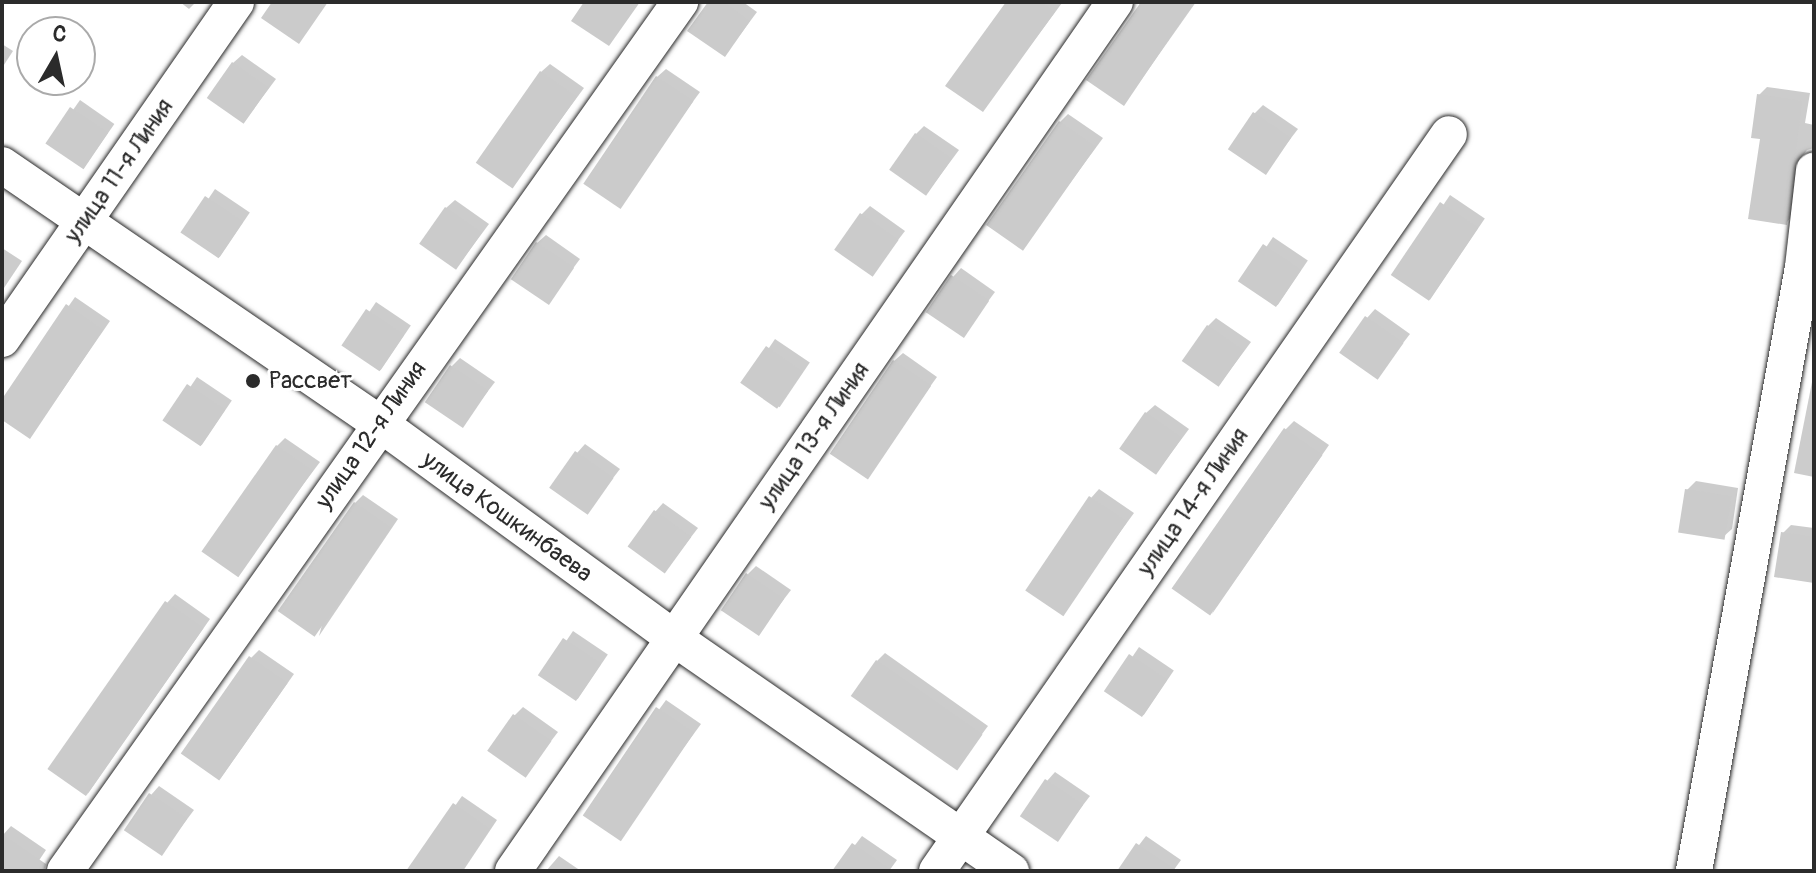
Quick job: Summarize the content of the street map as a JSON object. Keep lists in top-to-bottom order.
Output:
{
  "streets": {
    "street": [
      "улица 11-я Линия",
      "улица 12-я Линия",
      "улица 13-я Линия",
      "улица 14-я Линия",
      "улица Кошкинбаева"
    ]
  },
  "crossings": [
    ["улица 11-я Линия", "улица Кошкинбаева"],
    ["улица 12-я Линия", "улица Кошкинбаева"],
    ["улица 13-я Линия", "улица Кошкинбаева"],
    ["улица 14-я Линия", "улица Кошкинбаева"]
  ],
  "places": ["Рассвет"],
  "north": "top"
}
